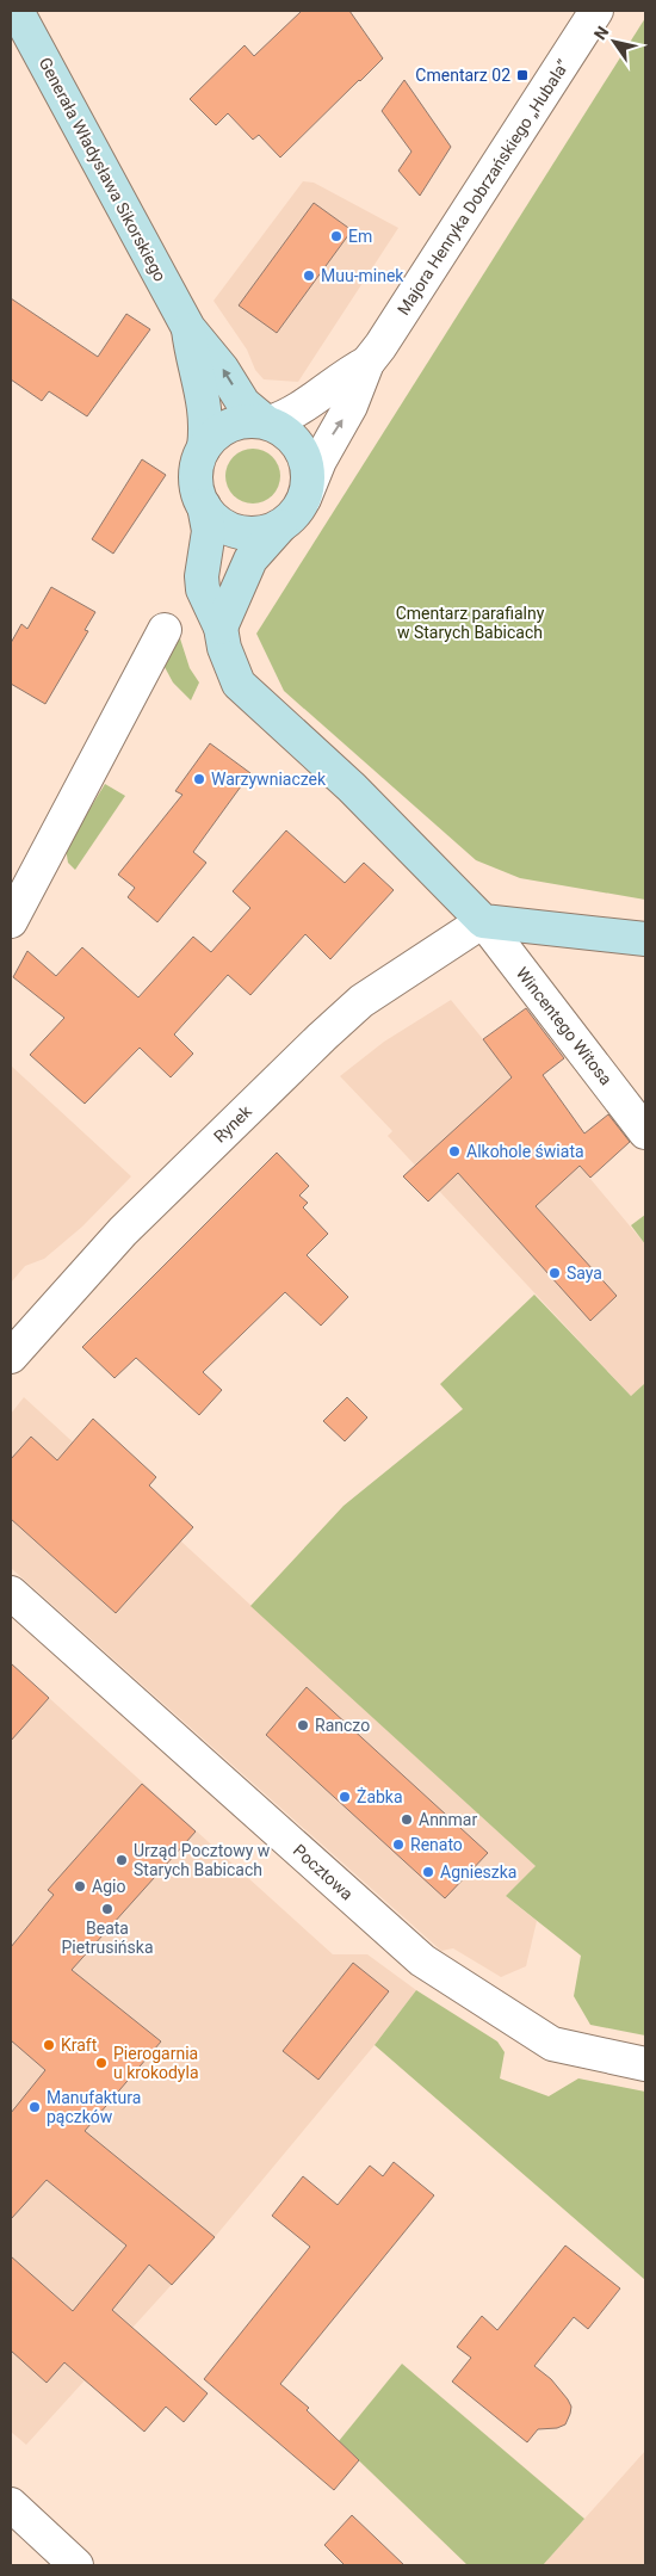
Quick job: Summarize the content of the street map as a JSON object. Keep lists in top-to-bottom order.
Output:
{
  "streets": {
    "main road": ["Generała Władysława Sikorskiego"],
    "street": [
      "Majora Henryka Dobrzańskiego „Hubala”",
      "Wincentego Witosa",
      "Rynek",
      "Pocztowa"
    ]
  },
  "crossings": [
    ["Generała Władysława Sikorskiego", "Majora Henryka Dobrzańskiego „Hubala”"],
    ["Wincentego Witosa", "Rynek"]
  ],
  "parks": ["Cmentarz parafialny w Starych Babicach"],
  "places": {
    "transit": ["Cmentarz 02"],
    "other": [
      "Em",
      "Muu-minek",
      "Warzywniaczek",
      "Alkohole świata",
      "Saya",
      "Ranczo",
      "Żabka",
      "Annmar",
      "Renato",
      "Urząd Pocztowy w Starych Babicach",
      "Agnieszka",
      "Agio",
      "Beata Pietrusińska",
      "Kraft",
      "Pierogarnia u krokodyla",
      "Manufaktura pączków"
    ]
  },
  "north": "top left"
}
